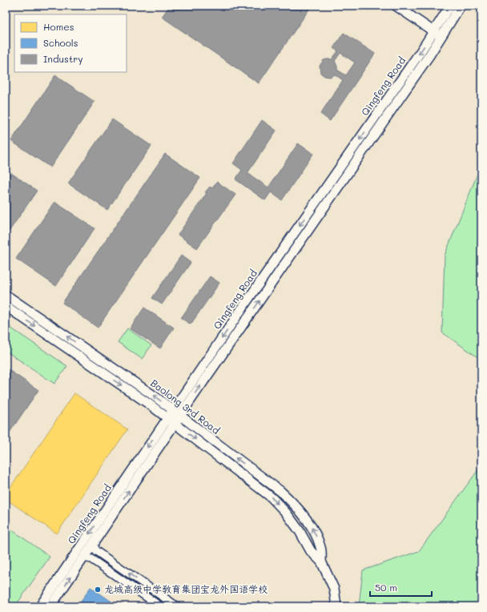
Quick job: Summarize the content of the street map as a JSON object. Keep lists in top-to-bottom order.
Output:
{
  "streets": {
    "street": ["Qingfeng Road", "Baolong 3rd Road"]
  },
  "crossings": [
    ["Qingfeng Road", "Baolong 3rd Road"]
  ],
  "places": ["龙城高级中学教育集团宝龙外国语学校"],
  "legend": ["Homes", "Schools", "Industry"],
  "scale_bar": "50 m"
}
